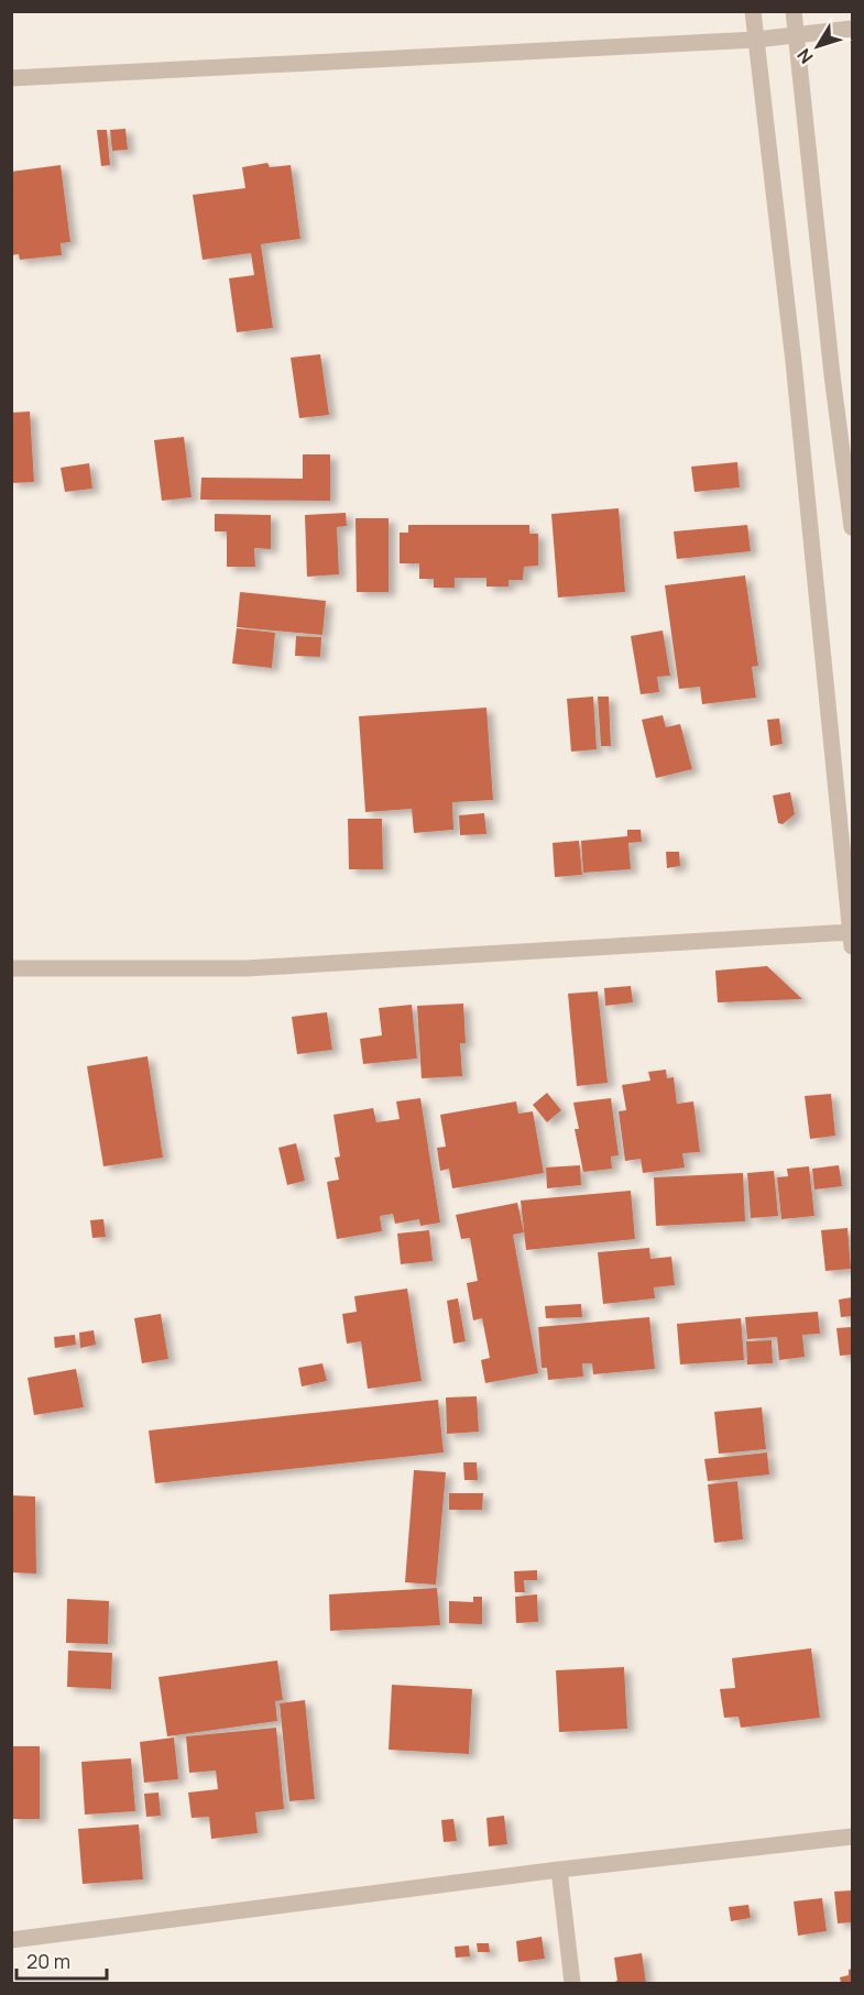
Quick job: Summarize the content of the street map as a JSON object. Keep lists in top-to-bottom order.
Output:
{
  "scale_bar": "20 m",
  "north": "bottom left"
}
